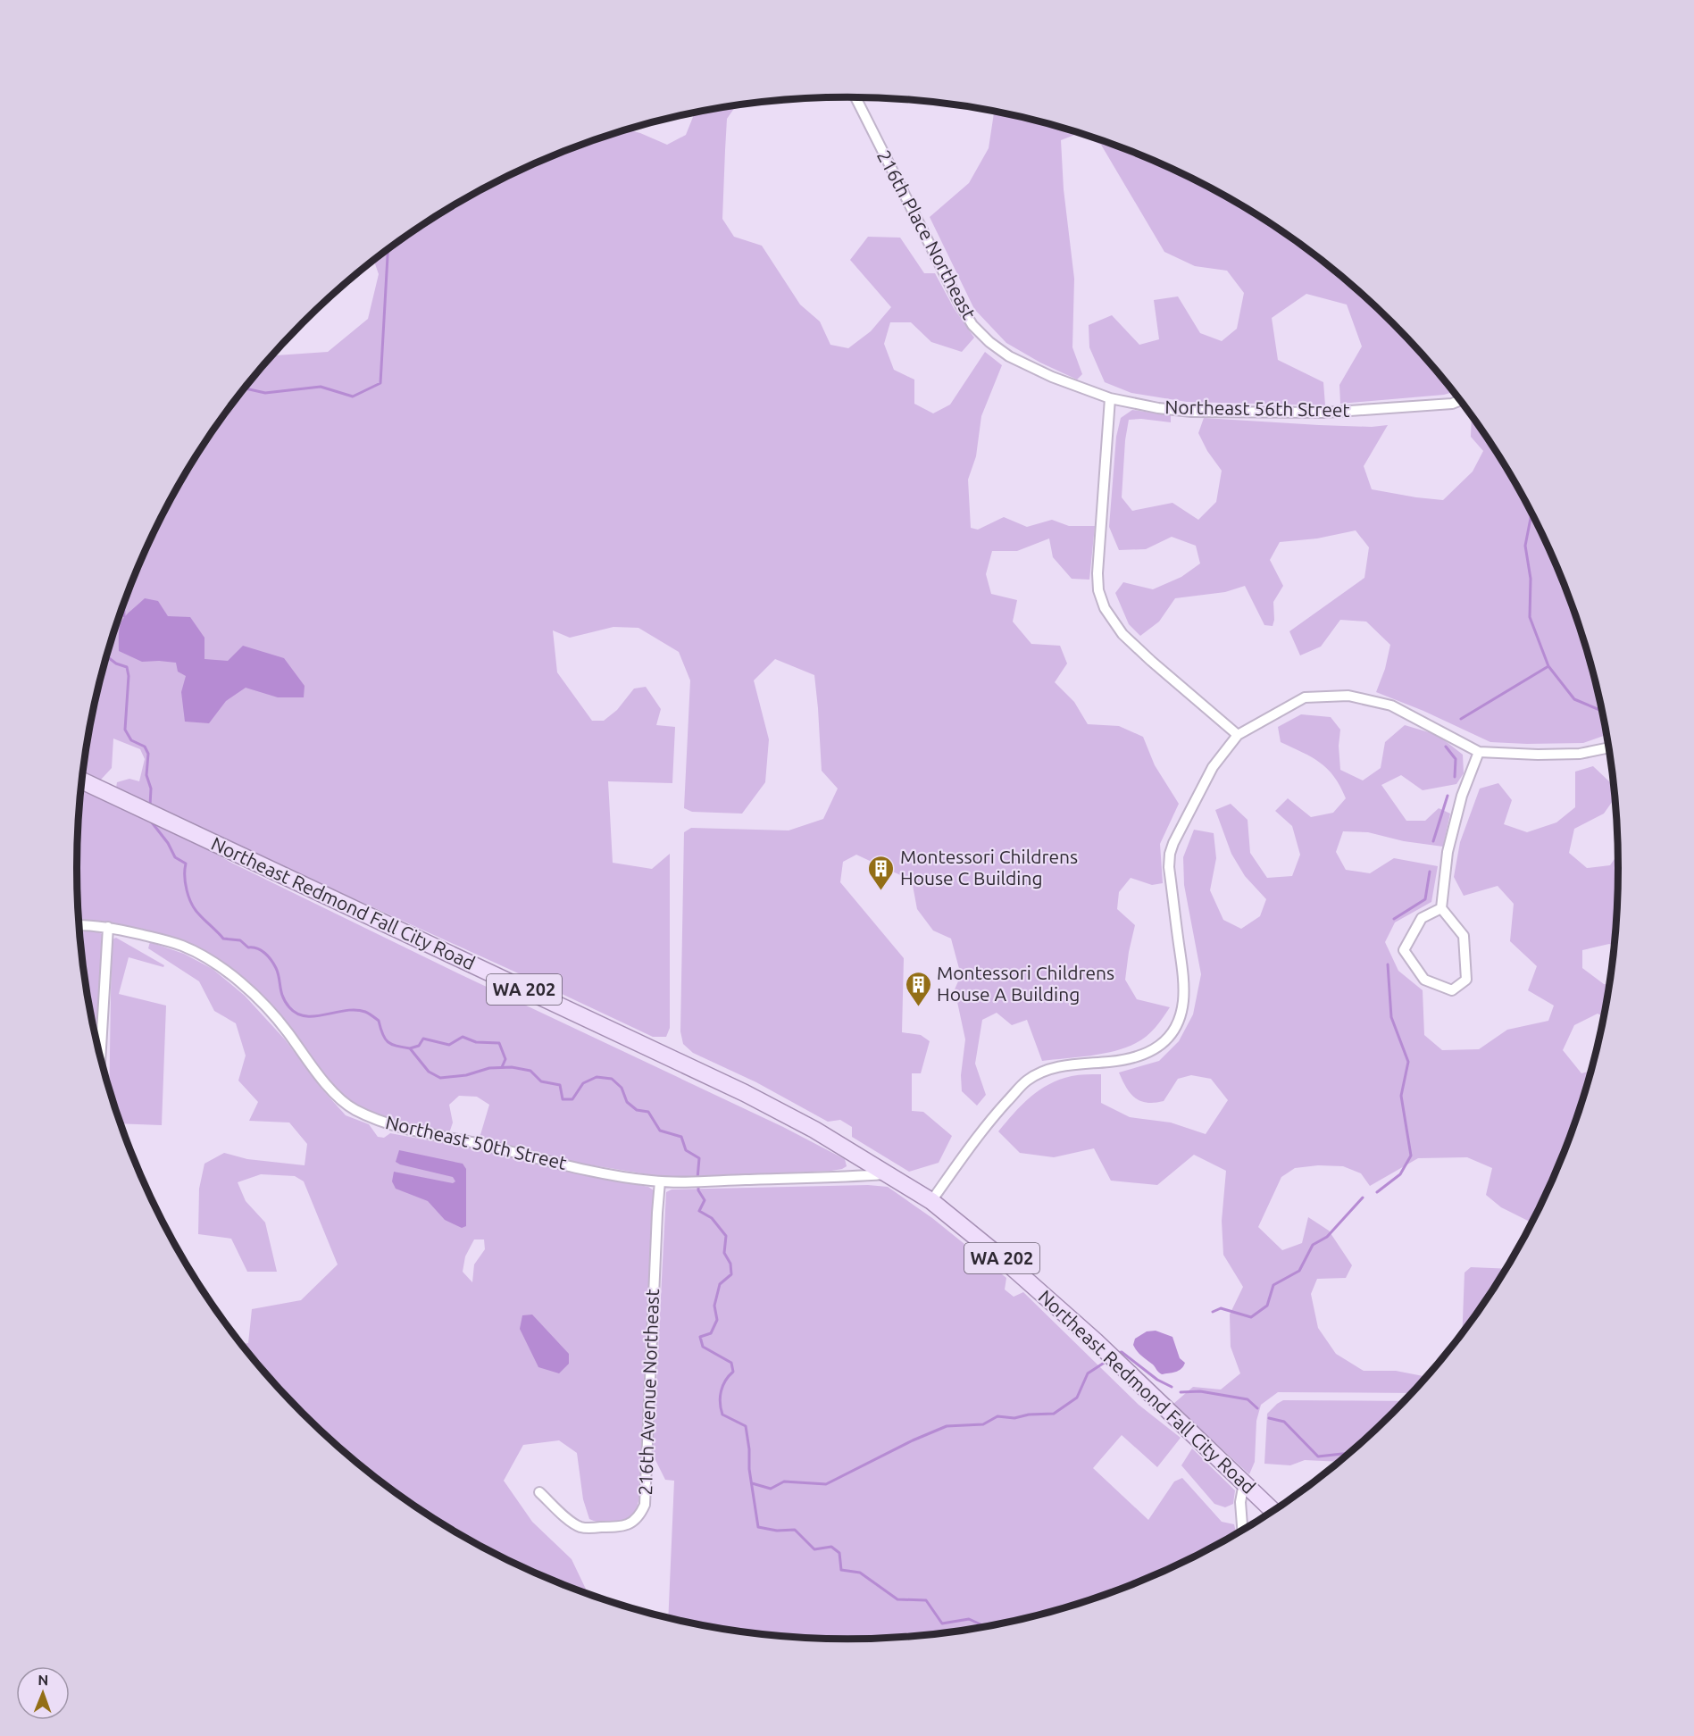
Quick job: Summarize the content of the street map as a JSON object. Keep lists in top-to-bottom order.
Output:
{
  "streets": {
    "main road": ["Northeast Redmond Fall City Road", "WA 202"],
    "street": [
      "216th Place Northeast",
      "Northeast 56th Street",
      "Northeast 50th Street",
      "216th Avenue Northeast"
    ]
  },
  "crossings": [
    ["216th Place Northeast", "Northeast 56th Street"],
    ["Northeast Redmond Fall City Road", "Northeast 50th Street"],
    ["Northeast 50th Street", "216th Avenue Northeast"]
  ],
  "places": {
    "building": ["Montessori Childrens House C Building", "Montessori Childrens House A Building"]
  },
  "north": "top"
}
